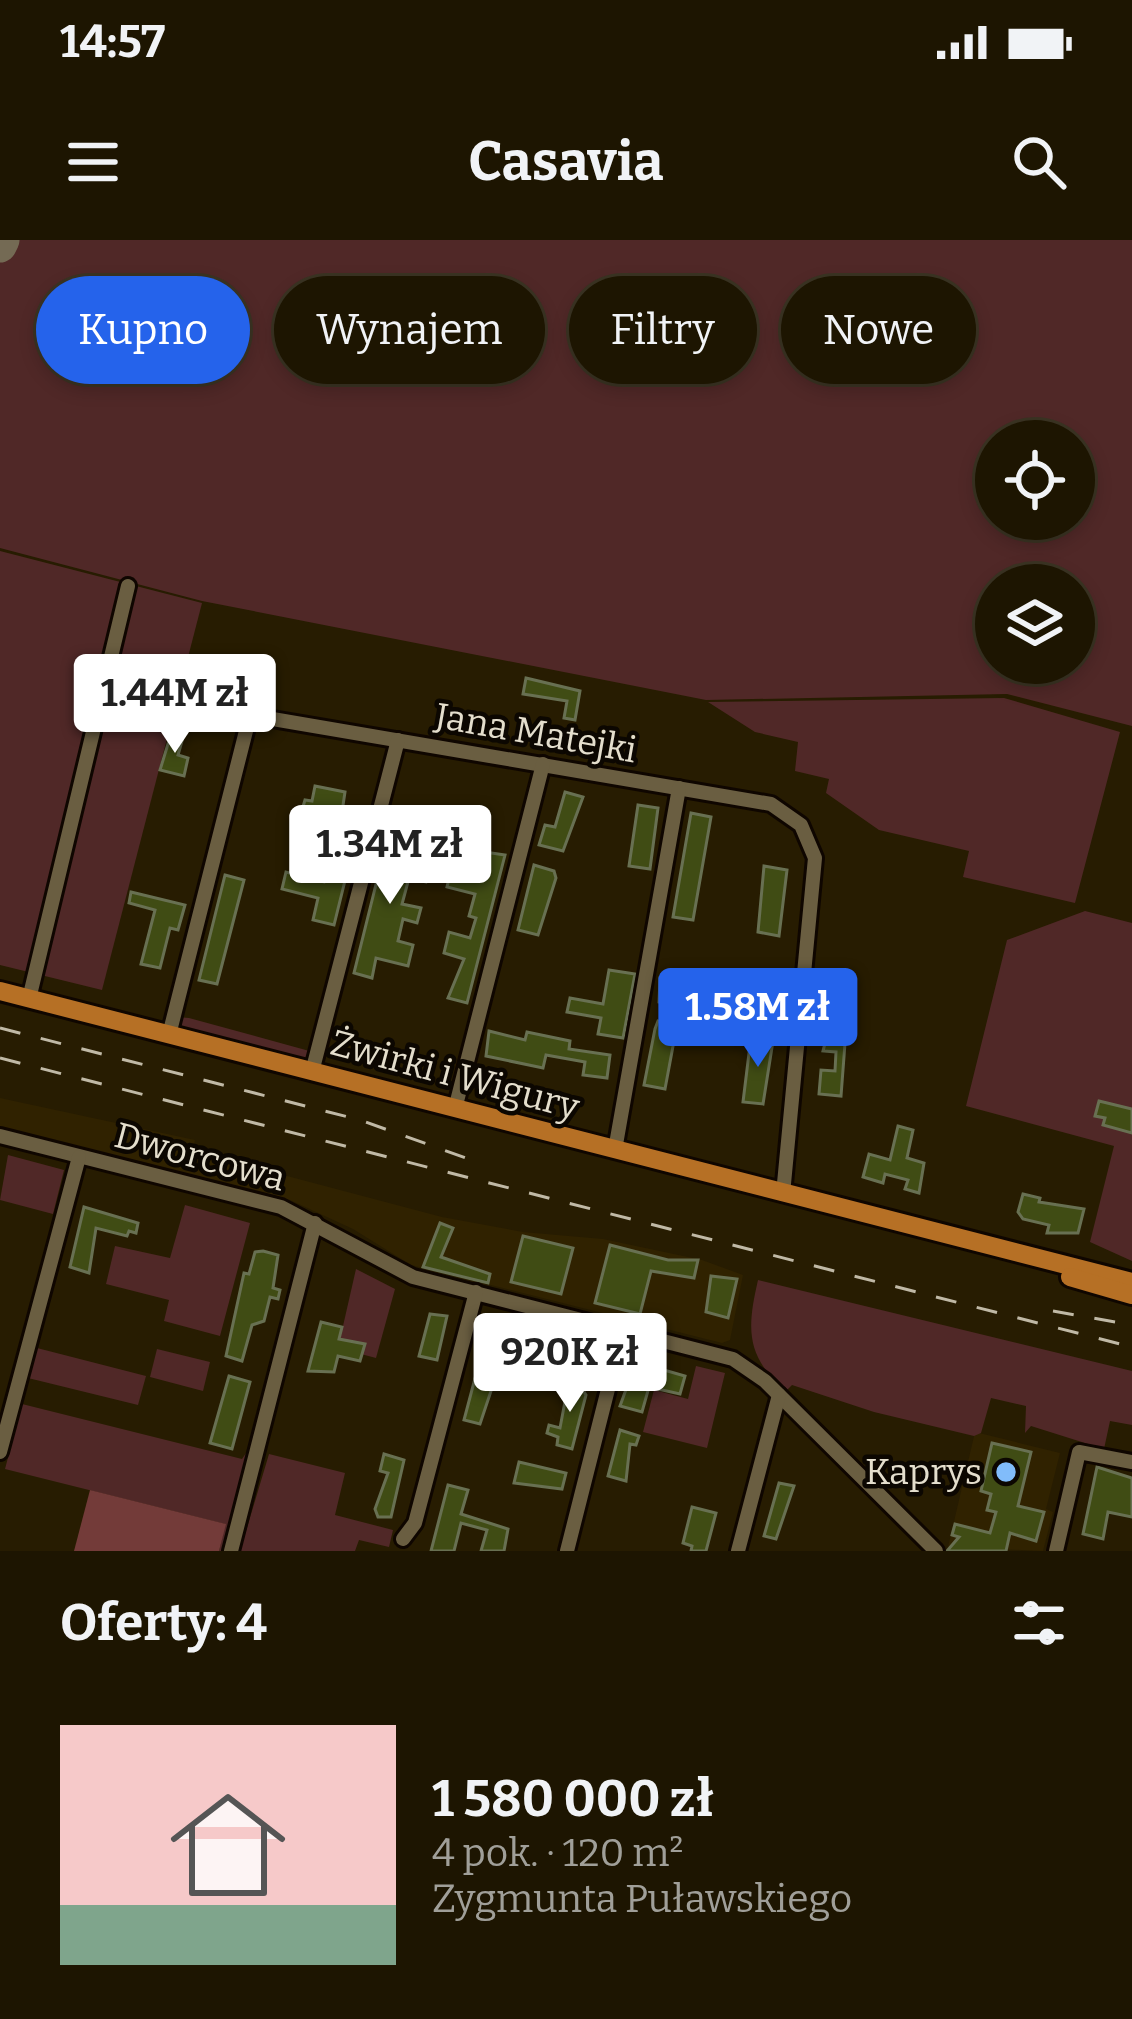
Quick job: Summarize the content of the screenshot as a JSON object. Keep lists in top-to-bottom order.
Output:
{
  "streets": {
    "main road": ["Żwirki i Wigury"],
    "street": ["Jana Matejki", "Dworcowa"]
  },
  "crossings": [
    ["Jana Matejki", "Żwirki i Wigury"]
  ],
  "places": ["Kaprys"],
  "page": {
    "status": "14:57",
    "header": "Casavia",
    "chip": [
      "Kupno",
      "Wynajem",
      "Filtry",
      "Nowe"
    ],
    "price": [
      "1.44M zł",
      "1.34M zł",
      "1.58M zł",
      "920K zł"
    ],
    "heading": "Oferty: 4",
    "list": [
      {
        "name": "1 580 000 zł",
        "note": "4 pok. · 120 m² · Zygmunta Puławskiego"
      }
    ]
  }
}
